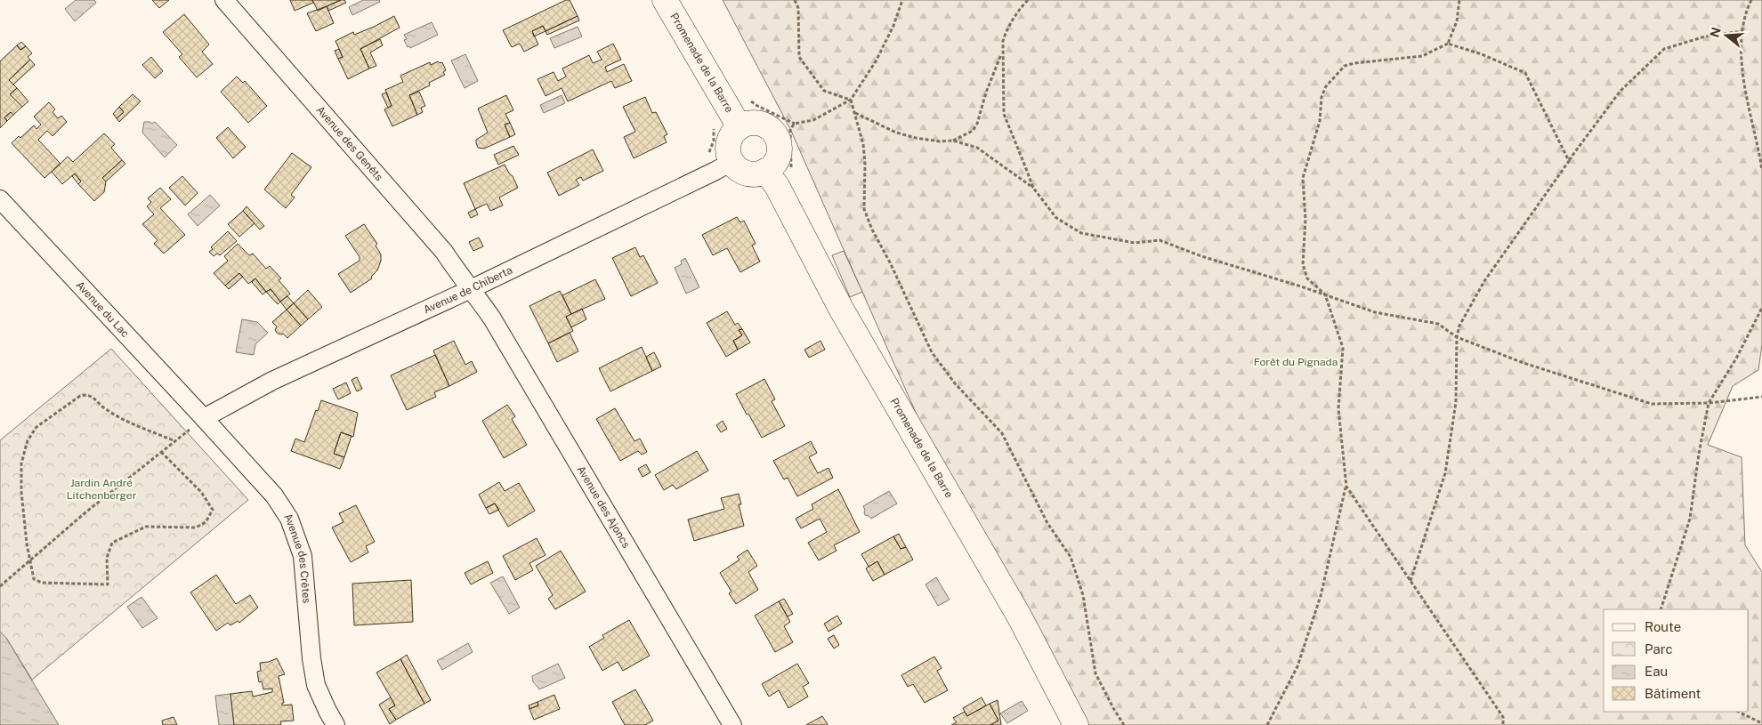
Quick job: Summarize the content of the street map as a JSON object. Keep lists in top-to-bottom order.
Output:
{
  "streets": {
    "main road": ["Promenade de la Barre"],
    "street": [
      "Avenue des Genêts",
      "Avenue de Chiberta",
      "Avenue du Lac",
      "Avenue des Ajoncs",
      "Avenue des Crêtes"
    ]
  },
  "crossings": [
    ["Promenade de la Barre", "Avenue de Chiberta"],
    ["Avenue des Genêts", "Avenue de Chiberta"],
    ["Avenue des Genêts", "Avenue des Ajoncs"],
    ["Avenue de Chiberta", "Avenue du Lac"],
    ["Avenue de Chiberta", "Avenue des Ajoncs"],
    ["Avenue de Chiberta", "Avenue des Crêtes"],
    ["Avenue du Lac", "Avenue des Crêtes"]
  ],
  "parks": ["Forêt du Pignada", "Jardin André Litchenberger"],
  "legend": [
    "Route",
    "Parc",
    "Eau",
    "Bâtiment"
  ],
  "north": "left"
}
